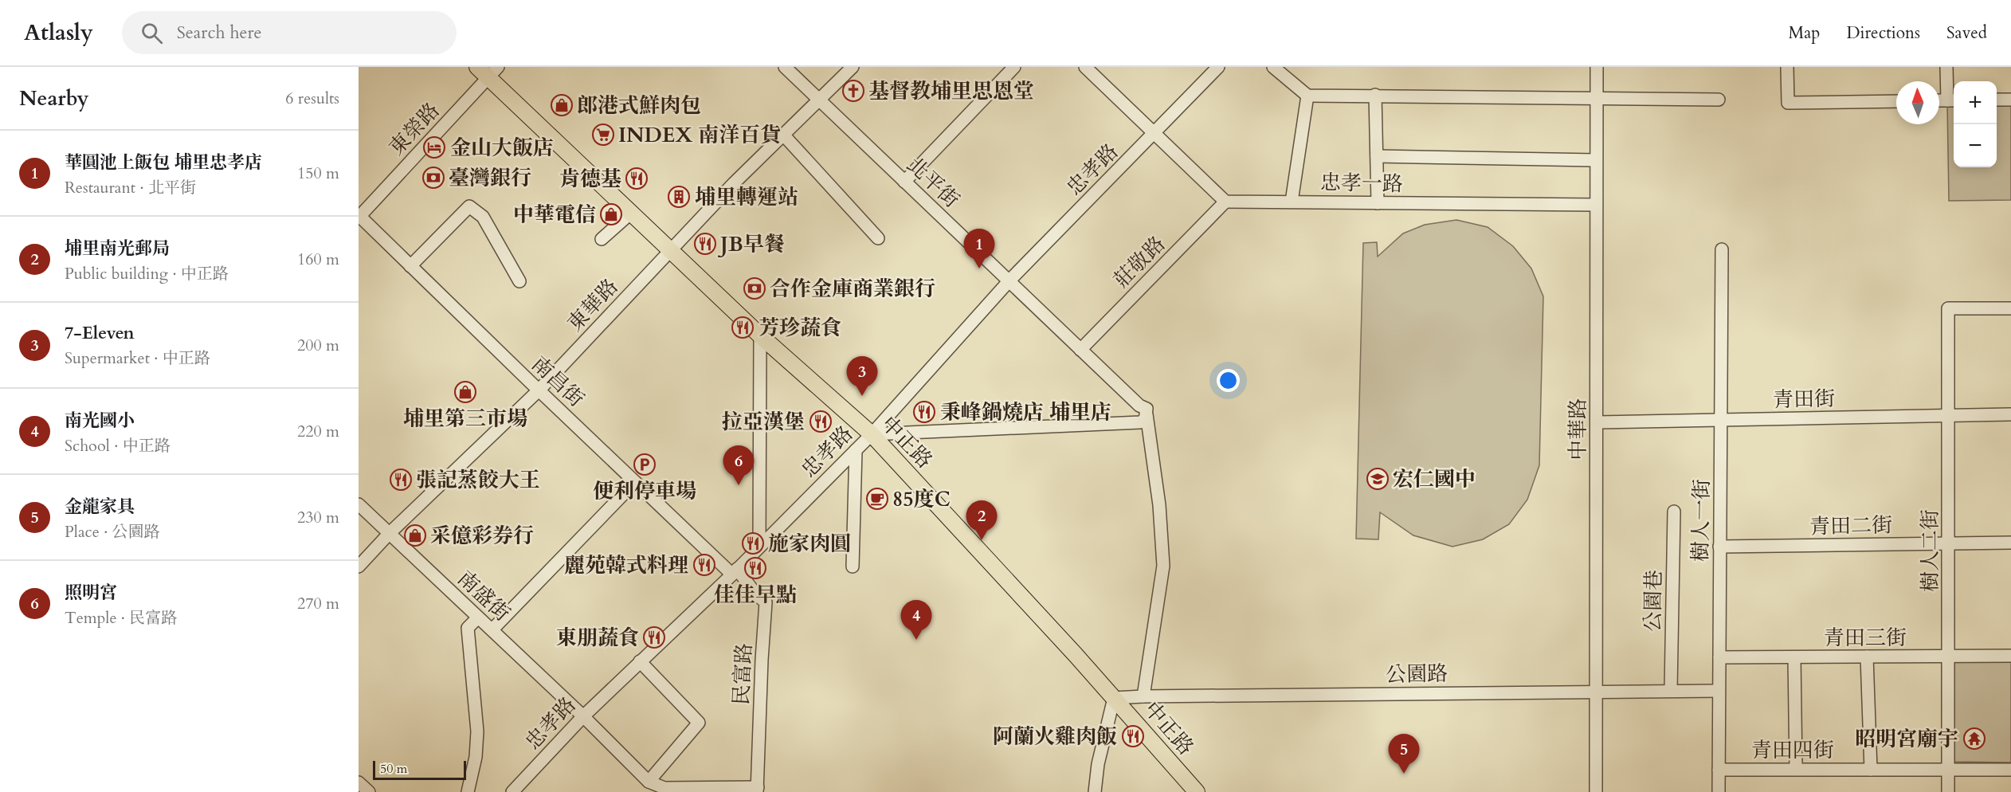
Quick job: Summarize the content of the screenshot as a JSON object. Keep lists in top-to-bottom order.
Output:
{
  "streets": {
    "main road": ["中正路"],
    "street": [
      "東榮路",
      "忠孝路",
      "北平街",
      "忠孝一路",
      "莊敬路",
      "東華路",
      "南昌街",
      "青田街",
      "中華路",
      "樹人一街",
      "青田二街",
      "樹人二街",
      "南盛街",
      "公園巷",
      "青田三街",
      "民富路",
      "公園路",
      "青田四街"
    ]
  },
  "crossings": [
    ["東榮路", "南昌街"],
    ["東榮路", "中正路"],
    ["忠孝路", "北平街"],
    ["忠孝路", "南昌街"],
    ["忠孝路", "中正路"],
    ["忠孝路", "南盛街"],
    ["忠孝路", "民富路"],
    ["北平街", "莊敬路"],
    ["北平街", "東華路"],
    ["忠孝一路", "莊敬路"],
    ["忠孝一路", "中華路"],
    ["東華路", "南昌街"],
    ["東華路", "中正路"],
    ["東華路", "南盛街"],
    ["南昌街", "民富路"],
    ["青田街", "中華路"],
    ["青田街", "樹人一街"],
    ["青田街", "樹人二街"],
    ["中華路", "公園路"],
    ["中正路", "公園路"],
    ["樹人一街", "青田二街"],
    ["樹人一街", "青田三街"],
    ["樹人一街", "公園路"],
    ["樹人一街", "青田四街"],
    ["青田二街", "樹人二街"],
    ["樹人二街", "青田三街"],
    ["樹人二街", "青田四街"],
    ["公園巷", "公園路"]
  ],
  "places": {
    "church": ["基督教埔里思恩堂"],
    "shop": [
      "郎港式鮮肉包",
      "中華電信",
      "埔里第三市場",
      "采億彩券行"
    ],
    "supermarket": ["INDEX 南洋百貨"],
    "hotel": ["金山大飯店"],
    "bank": ["臺灣銀行", "合作金庫商業銀行"],
    "restaurant": [
      "肯德基",
      "JB早餐",
      "芳珍蔬食",
      "秉峰鍋燒店 埔里店",
      "拉亞漢堡",
      "張記蒸餃大王",
      "施家肉圓",
      "麗苑韓式料理",
      "佳佳早點",
      "東朋蔬食",
      "阿蘭火雞肉飯"
    ],
    "building": ["埔里轉運站"],
    "parking": ["便利停車場"],
    "school or university": ["宏仁國中"],
    "cafe": ["85度C"],
    "temple": ["昭明宮廟宇"]
  },
  "scale_bar": "50 m",
  "north": "top",
  "page": {
    "header": "Atlasly",
    "search": "Search here",
    "nav": ["Map", "Directions", "Saved"],
    "heading": ["Nearby", "6 results"],
    "map_buttons": ["+", "−"],
    "list": [
      {
        "mark": "1",
        "name": "華圓池上飯包 埔里忠孝店",
        "note": "Restaurant · 北平街",
        "value": "150 m"
      },
      {
        "mark": "2",
        "name": "埔里南光郵局",
        "note": "Public building · 中正路",
        "value": "160 m"
      },
      {
        "mark": "3",
        "name": "7-Eleven",
        "note": "Supermarket · 中正路",
        "value": "200 m"
      },
      {
        "mark": "4",
        "name": "南光國小",
        "note": "School · 中正路",
        "value": "220 m"
      },
      {
        "mark": "5",
        "name": "金龍家具",
        "note": "Place · 公園路",
        "value": "230 m"
      },
      {
        "mark": "6",
        "name": "照明宮",
        "note": "Temple · 民富路",
        "value": "270 m"
      }
    ],
    "pins": [
      "1",
      "3",
      "6",
      "2",
      "4",
      "5"
    ],
    "scale": "50 m"
  }
}
